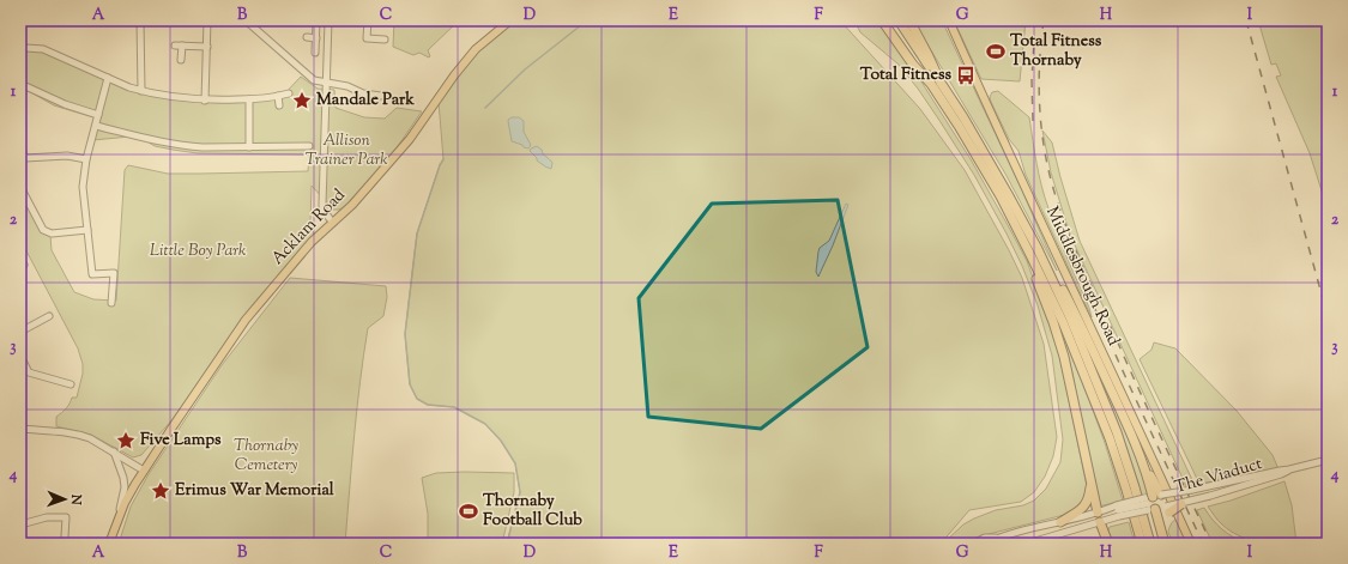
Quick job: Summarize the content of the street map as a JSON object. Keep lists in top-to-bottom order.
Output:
{
  "streets": {
    "main road": ["Acklam Road", "Middlesbrough Road"],
    "street": ["The Viaduct"]
  },
  "parks": ["Allison Trainer Park", "Little Boy Park", "Thornaby Cemetery"],
  "places": {
    "sports": ["Total Fitness Thornaby", "Thornaby Football Club"],
    "bus stop": ["Total Fitness"],
    "place": ["Mandale Park", "Five Lamps", "Erimus War Memorial"]
  },
  "north": "right",
  "grid": {
    "columns": [
      "A",
      "B",
      "C",
      "D",
      "E",
      "F",
      "G",
      "H",
      "I"
    ],
    "rows": [
      "1",
      "2",
      "3",
      "4"
    ]
  }
}
